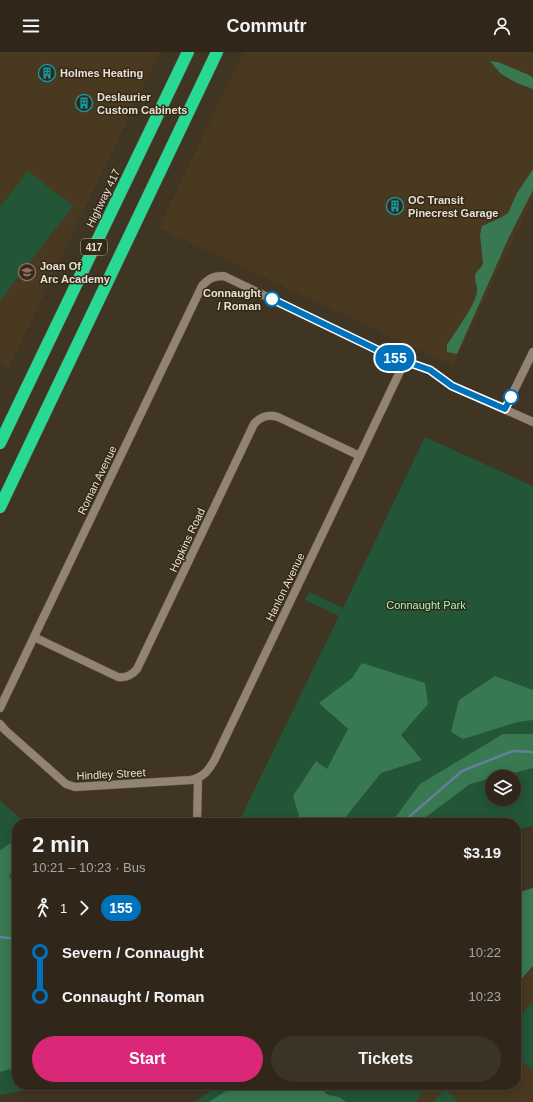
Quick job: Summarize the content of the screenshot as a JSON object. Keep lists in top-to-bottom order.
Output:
{
  "streets": {
    "highway": ["Highway 417", "417"],
    "street": [
      "Roman Avenue",
      "Hopkins Road",
      "Hanlon Avenue",
      "Hindley Street"
    ]
  },
  "crossings": [
    ["Roman Avenue", "Hopkins Road"],
    ["Roman Avenue", "Hanlon Avenue"],
    ["Hopkins Road", "Hanlon Avenue"],
    ["Hanlon Avenue", "Hindley Street"]
  ],
  "parks": ["Connaught Park"],
  "places": {
    "building": ["Holmes Heating", "Deslaurier Custom Cabinets", "OC Transit Pinecrest Garage"],
    "school or university": ["Joan Of Arc Academy"],
    "other": ["Connaught / Roman"]
  },
  "lines": ["bus line 155"],
  "page": {
    "header": "Commutr",
    "on_map": "155",
    "heading": ["2 min", "10:21 – 10:23 · Bus", "$3.19"],
    "legs": ["1", "155"],
    "list": [
      {
        "name": "Severn / Connaught",
        "value": "10:22"
      },
      {
        "name": "Connaught / Roman",
        "value": "10:23"
      }
    ],
    "buttons": ["Start", "Tickets"]
  }
}
